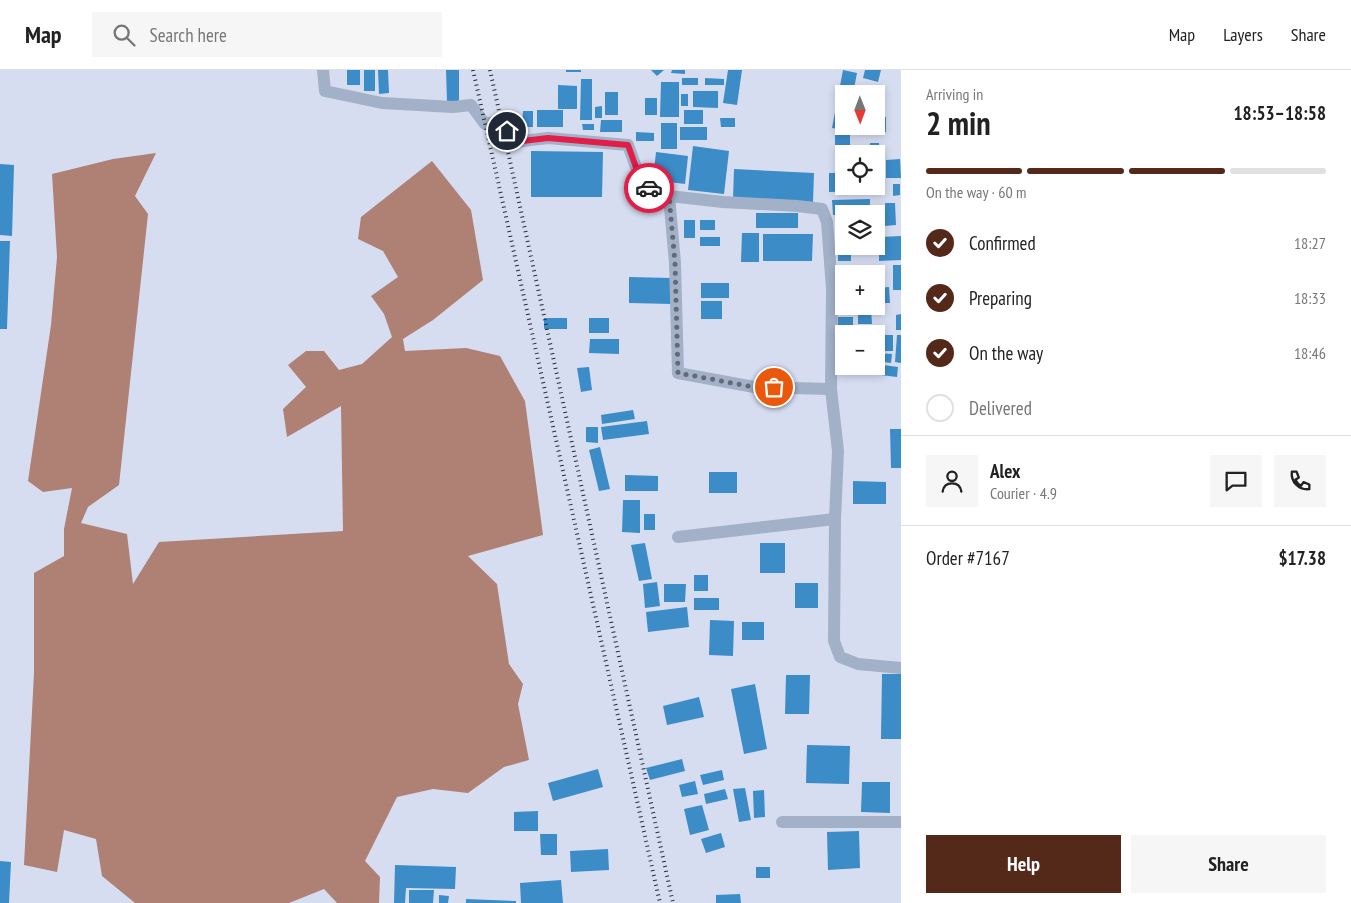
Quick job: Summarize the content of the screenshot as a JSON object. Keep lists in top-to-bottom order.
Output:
{
  "north": "bottom",
  "page": {
    "header": "Map",
    "search": "Search here",
    "nav": ["Map", "Layers", "Share"],
    "heading": ["2 min", "Arriving in", "18:53–18:58"],
    "panel": [
      "Alex",
      "Courier · 4.9",
      "Order #7167",
      "$17.38"
    ],
    "map_buttons": ["+", "−"],
    "bar": "On the way · 60 m",
    "list": [
      ["Confirmed", "18:27"],
      ["Preparing", "18:33"],
      ["On the way", "18:46"],
      "Delivered"
    ],
    "buttons": ["Help", "Share"]
  }
}
